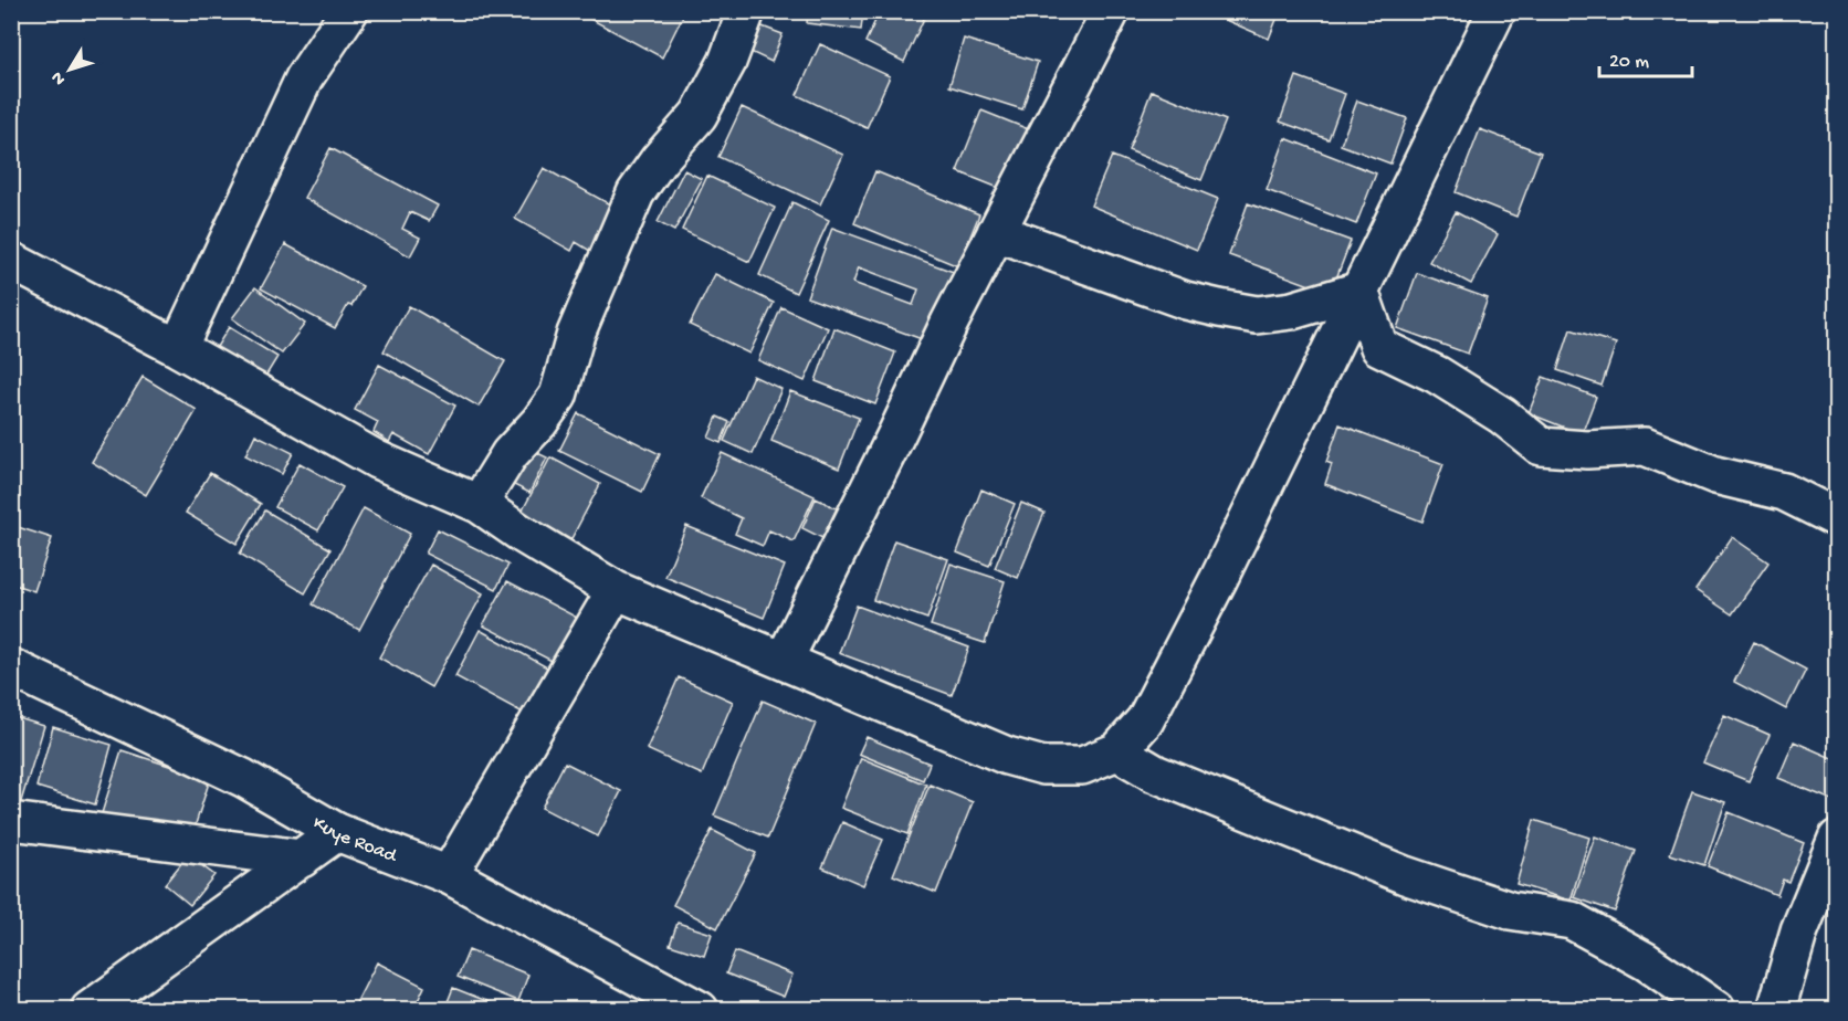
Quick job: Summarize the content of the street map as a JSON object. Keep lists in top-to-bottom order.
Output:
{
  "streets": {
    "street": ["Kuye Road"]
  },
  "scale_bar": "20 m",
  "north": "bottom left"
}
